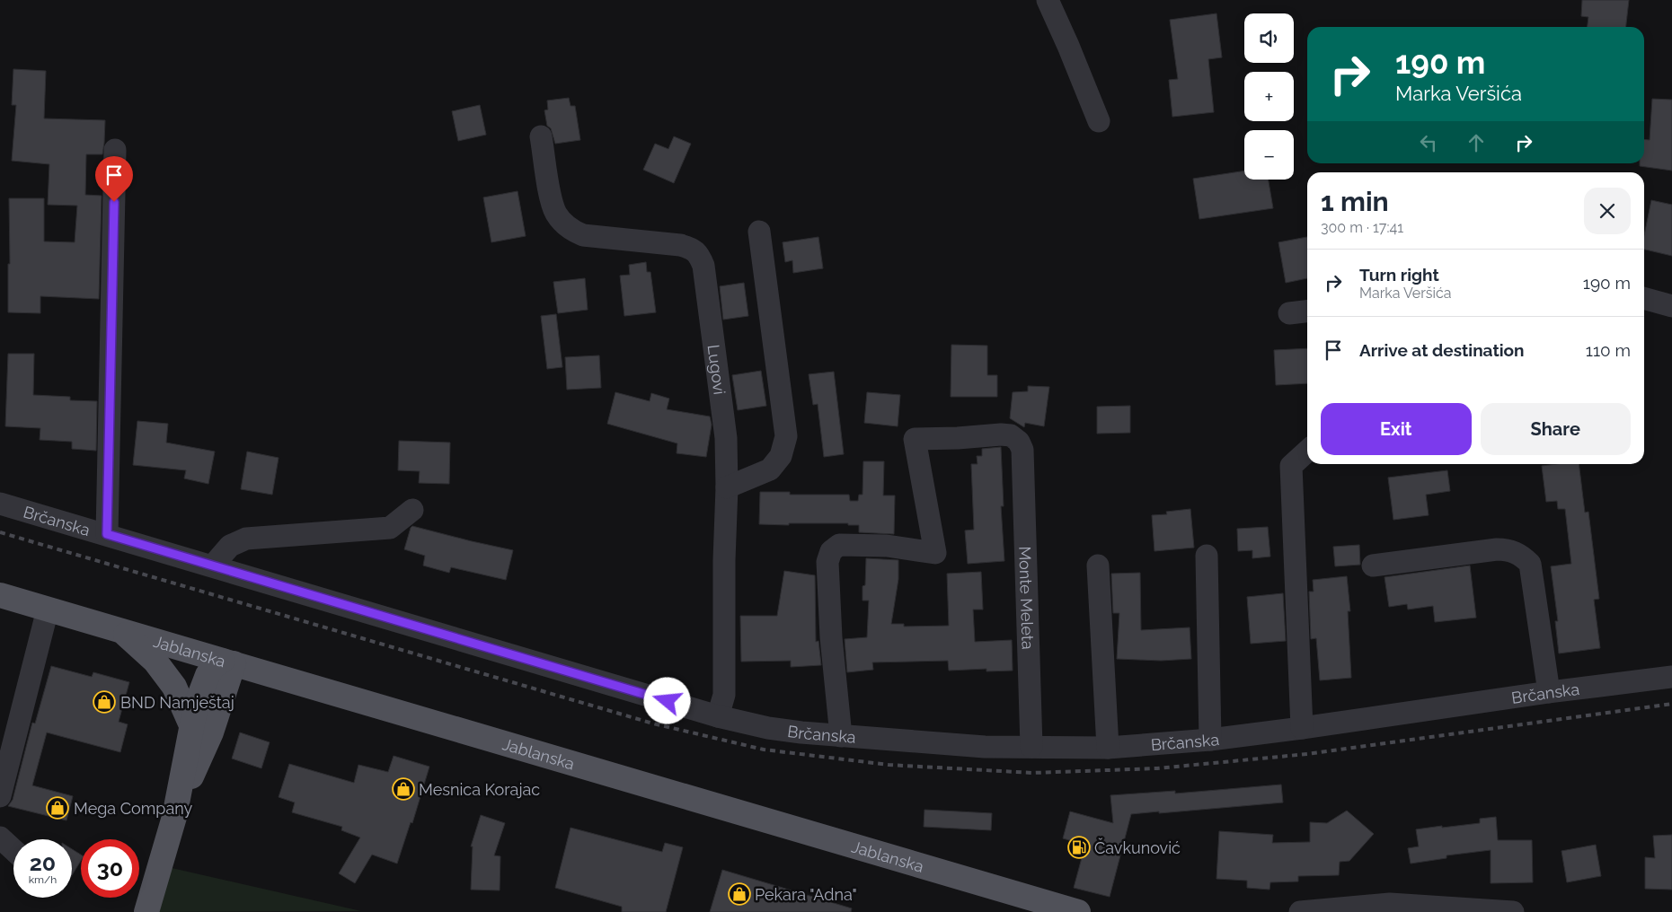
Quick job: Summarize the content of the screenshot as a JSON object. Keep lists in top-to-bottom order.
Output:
{
  "streets": {
    "main road": ["Jablanska"],
    "street": ["Lugovi", "Brčanska", "Monte Meleta"]
  },
  "crossings": [
    ["Lugovi", "Brčanska"],
    ["Brčanska", "Monte Meleta"]
  ],
  "places": {
    "shop": [
      "BND Namještaj",
      "Mesnica Korajac",
      "Mega Company",
      "Pekara \"Adna\""
    ],
    "fuel station": ["Čavkunović"]
  },
  "page": {
    "map_buttons": ["+", "−"],
    "turn": ["190 m", "Marka Veršića"],
    "heading": ["1 min", "300 m · 17:41"],
    "list": [
      {
        "name": "Turn right",
        "note": "Marka Veršića",
        "value": "190 m"
      },
      {
        "name": "Arrive at destination",
        "value": "110 m"
      }
    ],
    "buttons": ["Exit", "Share"],
    "speed": "20 km/h",
    "limit": "30"
  }
}
